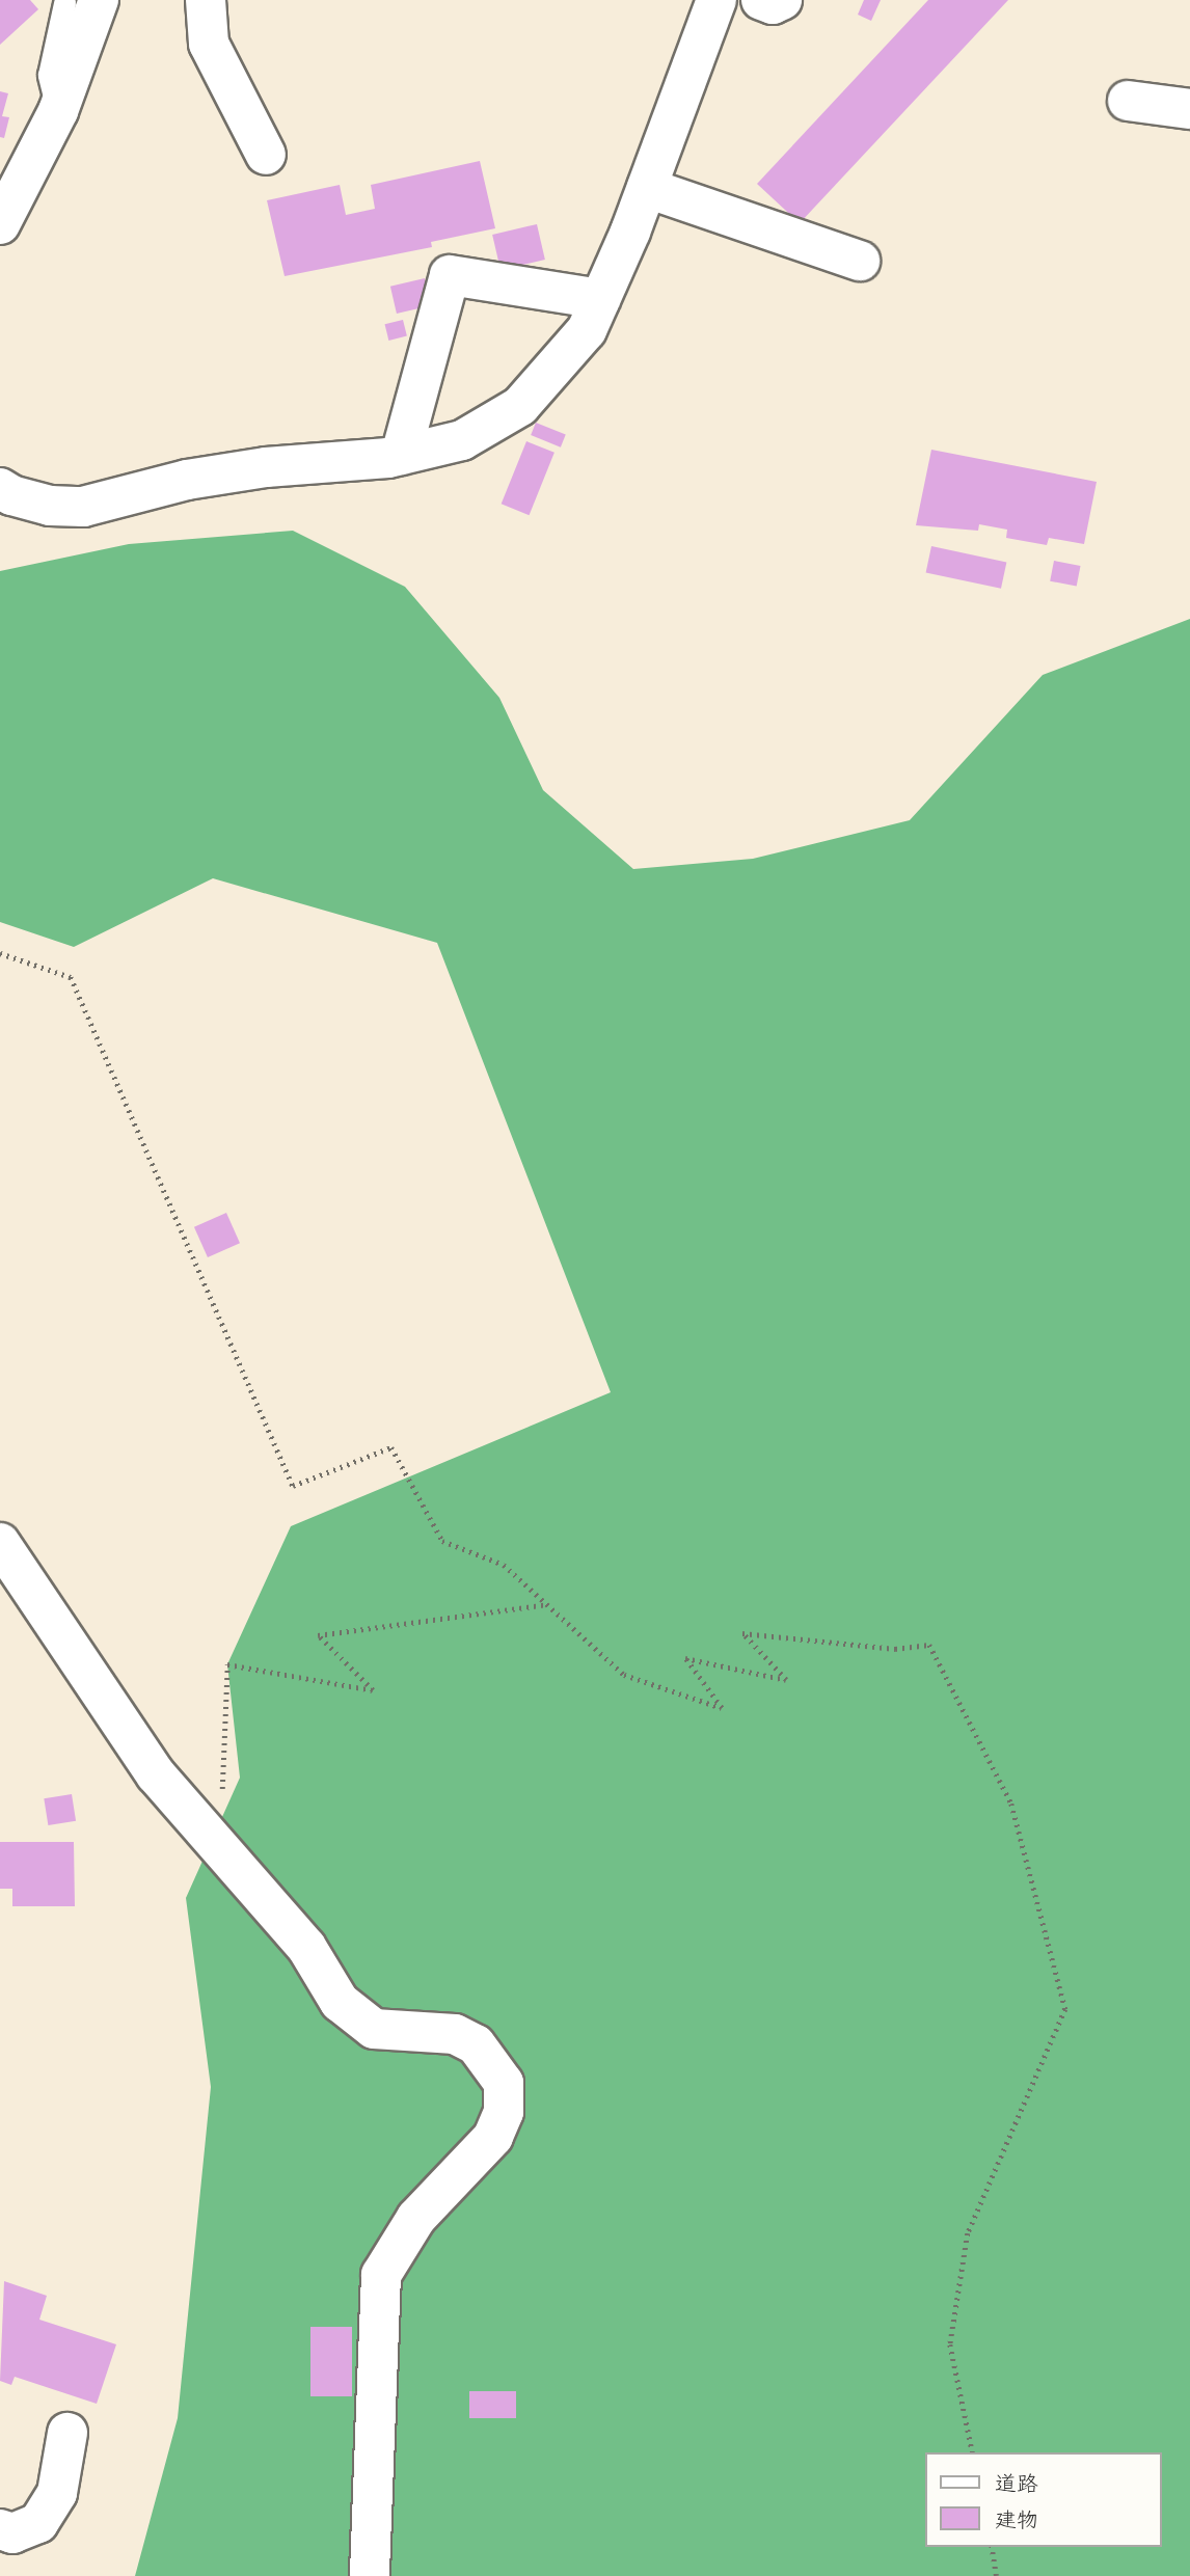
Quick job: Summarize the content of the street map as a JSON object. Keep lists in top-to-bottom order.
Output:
{
  "legend": ["道路", "建物"]
}
